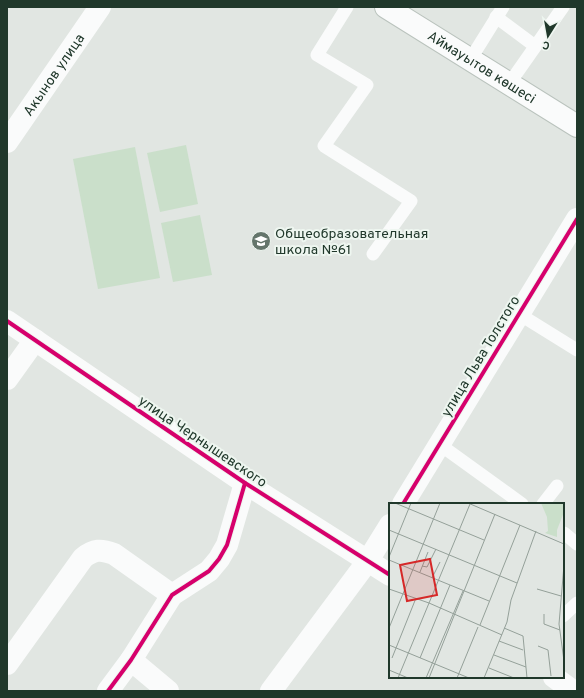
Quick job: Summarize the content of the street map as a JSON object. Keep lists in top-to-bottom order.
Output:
{
  "streets": {
    "street": [
      "Аймауытов көшесі",
      "Акынов улица",
      "улица Льва Толстого",
      "улица Чернышевского"
    ]
  },
  "places": {
    "school or university": ["Общеобразовательная школа №61"]
  },
  "north": "bottom"
}
